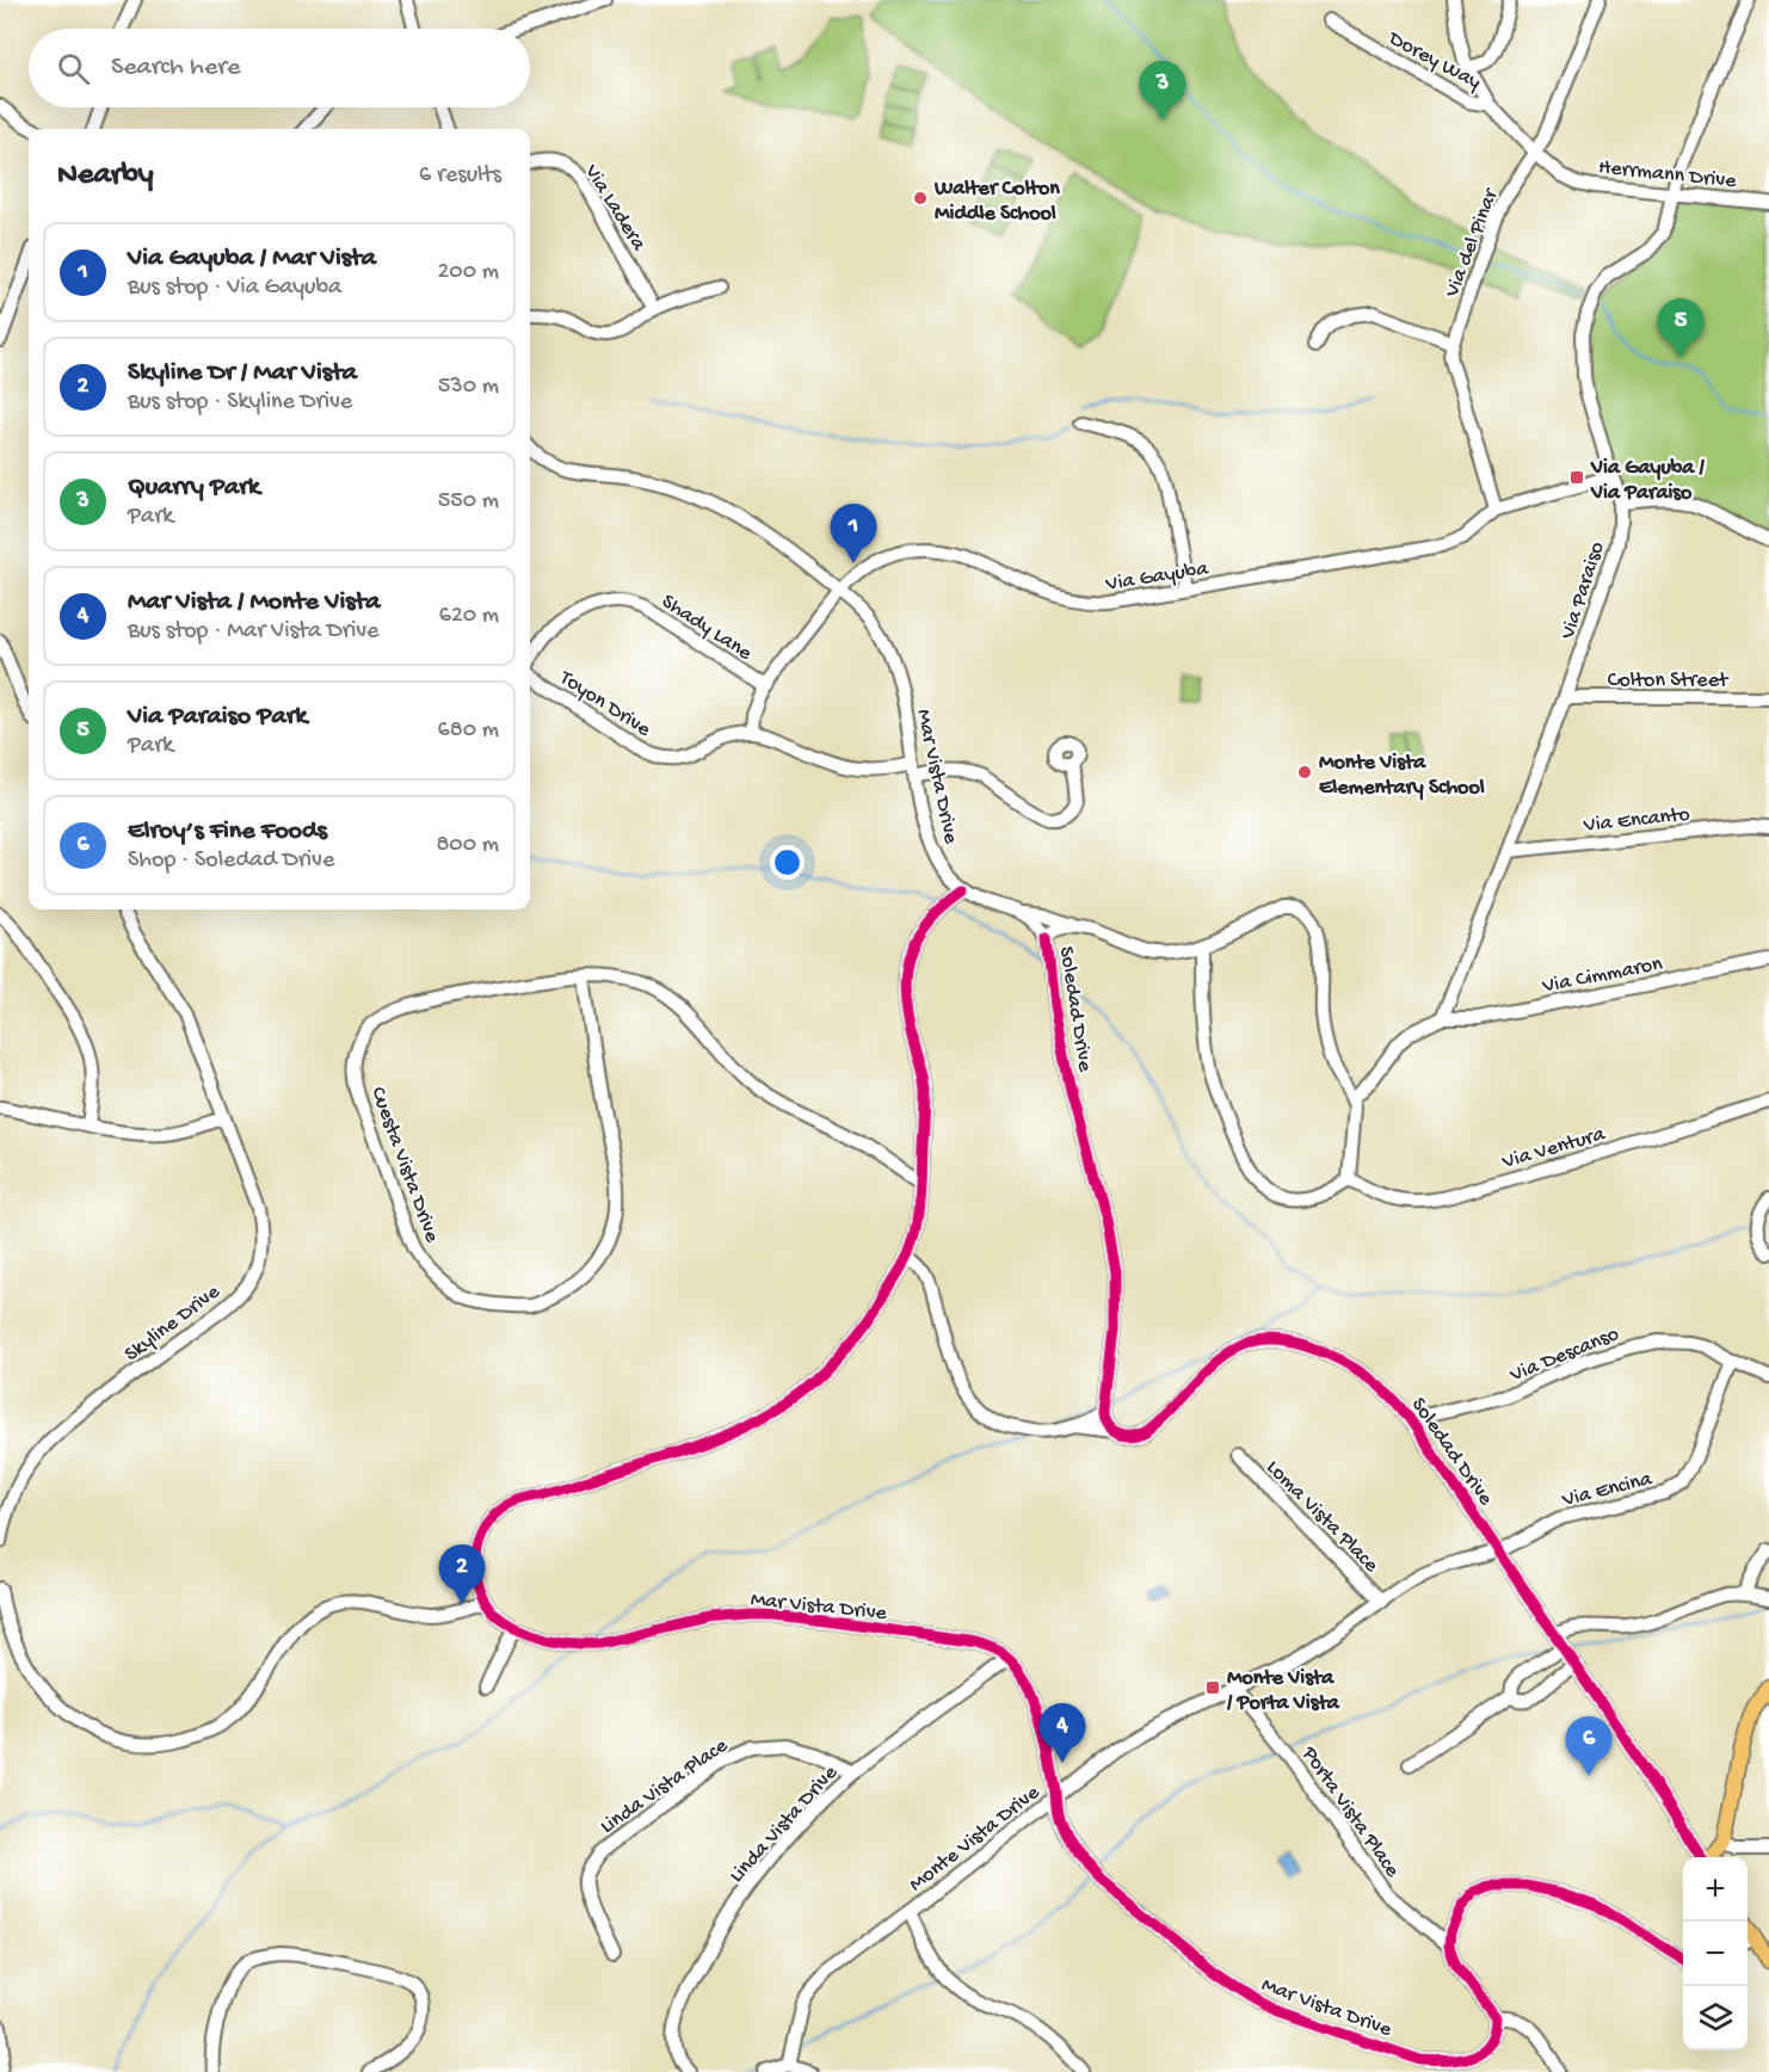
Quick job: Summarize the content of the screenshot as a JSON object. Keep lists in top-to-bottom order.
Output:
{
  "streets": {
    "street": [
      "Dorey Way",
      "Herrmann Drive",
      "Via Ladera",
      "Via del Pinar",
      "Via Gayuba",
      "Via Paraiso",
      "Shady Lane",
      "Colton Street",
      "Toyon Drive",
      "Mar Vista Drive",
      "Via Encanto",
      "Via Cimmaron",
      "Soledad Drive",
      "Via Ventura",
      "Cuesta Vista Drive",
      "Skyline Drive",
      "Via Descanso",
      "Via Encina",
      "Loma Vista Place",
      "Linda Vista Place",
      "Porta Vista Place",
      "Linda Vista Drive",
      "Monte Vista Drive"
    ]
  },
  "crossings": [
    ["Dorey Way", "Herrmann Drive"],
    ["Herrmann Drive", "Via del Pinar"],
    ["Herrmann Drive", "Via Paraiso"],
    ["Via del Pinar", "Via Gayuba"],
    ["Via Gayuba", "Via Paraiso"],
    ["Via Gayuba", "Shady Lane"],
    ["Via Gayuba", "Toyon Drive"],
    ["Via Gayuba", "Mar Vista Drive"],
    ["Via Paraiso", "Colton Street"],
    ["Via Paraiso", "Via Encanto"],
    ["Via Paraiso", "Via Cimmaron"],
    ["Mar Vista Drive", "Soledad Drive"],
    ["Mar Vista Drive", "Linda Vista Drive"],
    ["Mar Vista Drive", "Monte Vista Drive"],
    ["Soledad Drive", "Via Descanso"],
    ["Soledad Drive", "Via Encina"],
    ["Soledad Drive", "Monte Vista Drive"],
    ["Via Descanso", "Via Encina"],
    ["Via Encina", "Monte Vista Drive"],
    ["Loma Vista Place", "Monte Vista Drive"],
    ["Linda Vista Place", "Linda Vista Drive"],
    ["Porta Vista Place", "Monte Vista Drive"]
  ],
  "places": {
    "other": ["Walter Colton Middle School", "Monte Vista Elementary School"],
    "transit": ["Via Gayuba / Via Paraiso", "Monte Vista / Porta Vista"]
  },
  "page": {
    "search": "Search here",
    "pins": [
      "3",
      "5",
      "1",
      "2",
      "4",
      "6"
    ],
    "heading": ["Nearby", "6 results"],
    "list": [
      {
        "mark": "1",
        "name": "Via Gayuba / Mar Vista",
        "note": "Bus stop · Via Gayuba",
        "value": "200 m"
      },
      {
        "mark": "2",
        "name": "Skyline Dr / Mar Vista",
        "note": "Bus stop · Skyline Drive",
        "value": "530 m"
      },
      {
        "mark": "3",
        "name": "Quarry Park",
        "note": "Park",
        "value": "550 m"
      },
      {
        "mark": "4",
        "name": "Mar Vista / Monte Vista",
        "note": "Bus stop · Mar Vista Drive",
        "value": "620 m"
      },
      {
        "mark": "5",
        "name": "Via Paraiso Park",
        "note": "Park",
        "value": "680 m"
      },
      {
        "mark": "6",
        "name": "Elroy’s Fine Foods",
        "note": "Shop · Soledad Drive",
        "value": "800 m"
      }
    ],
    "map_buttons": ["+", "−"]
  }
}
